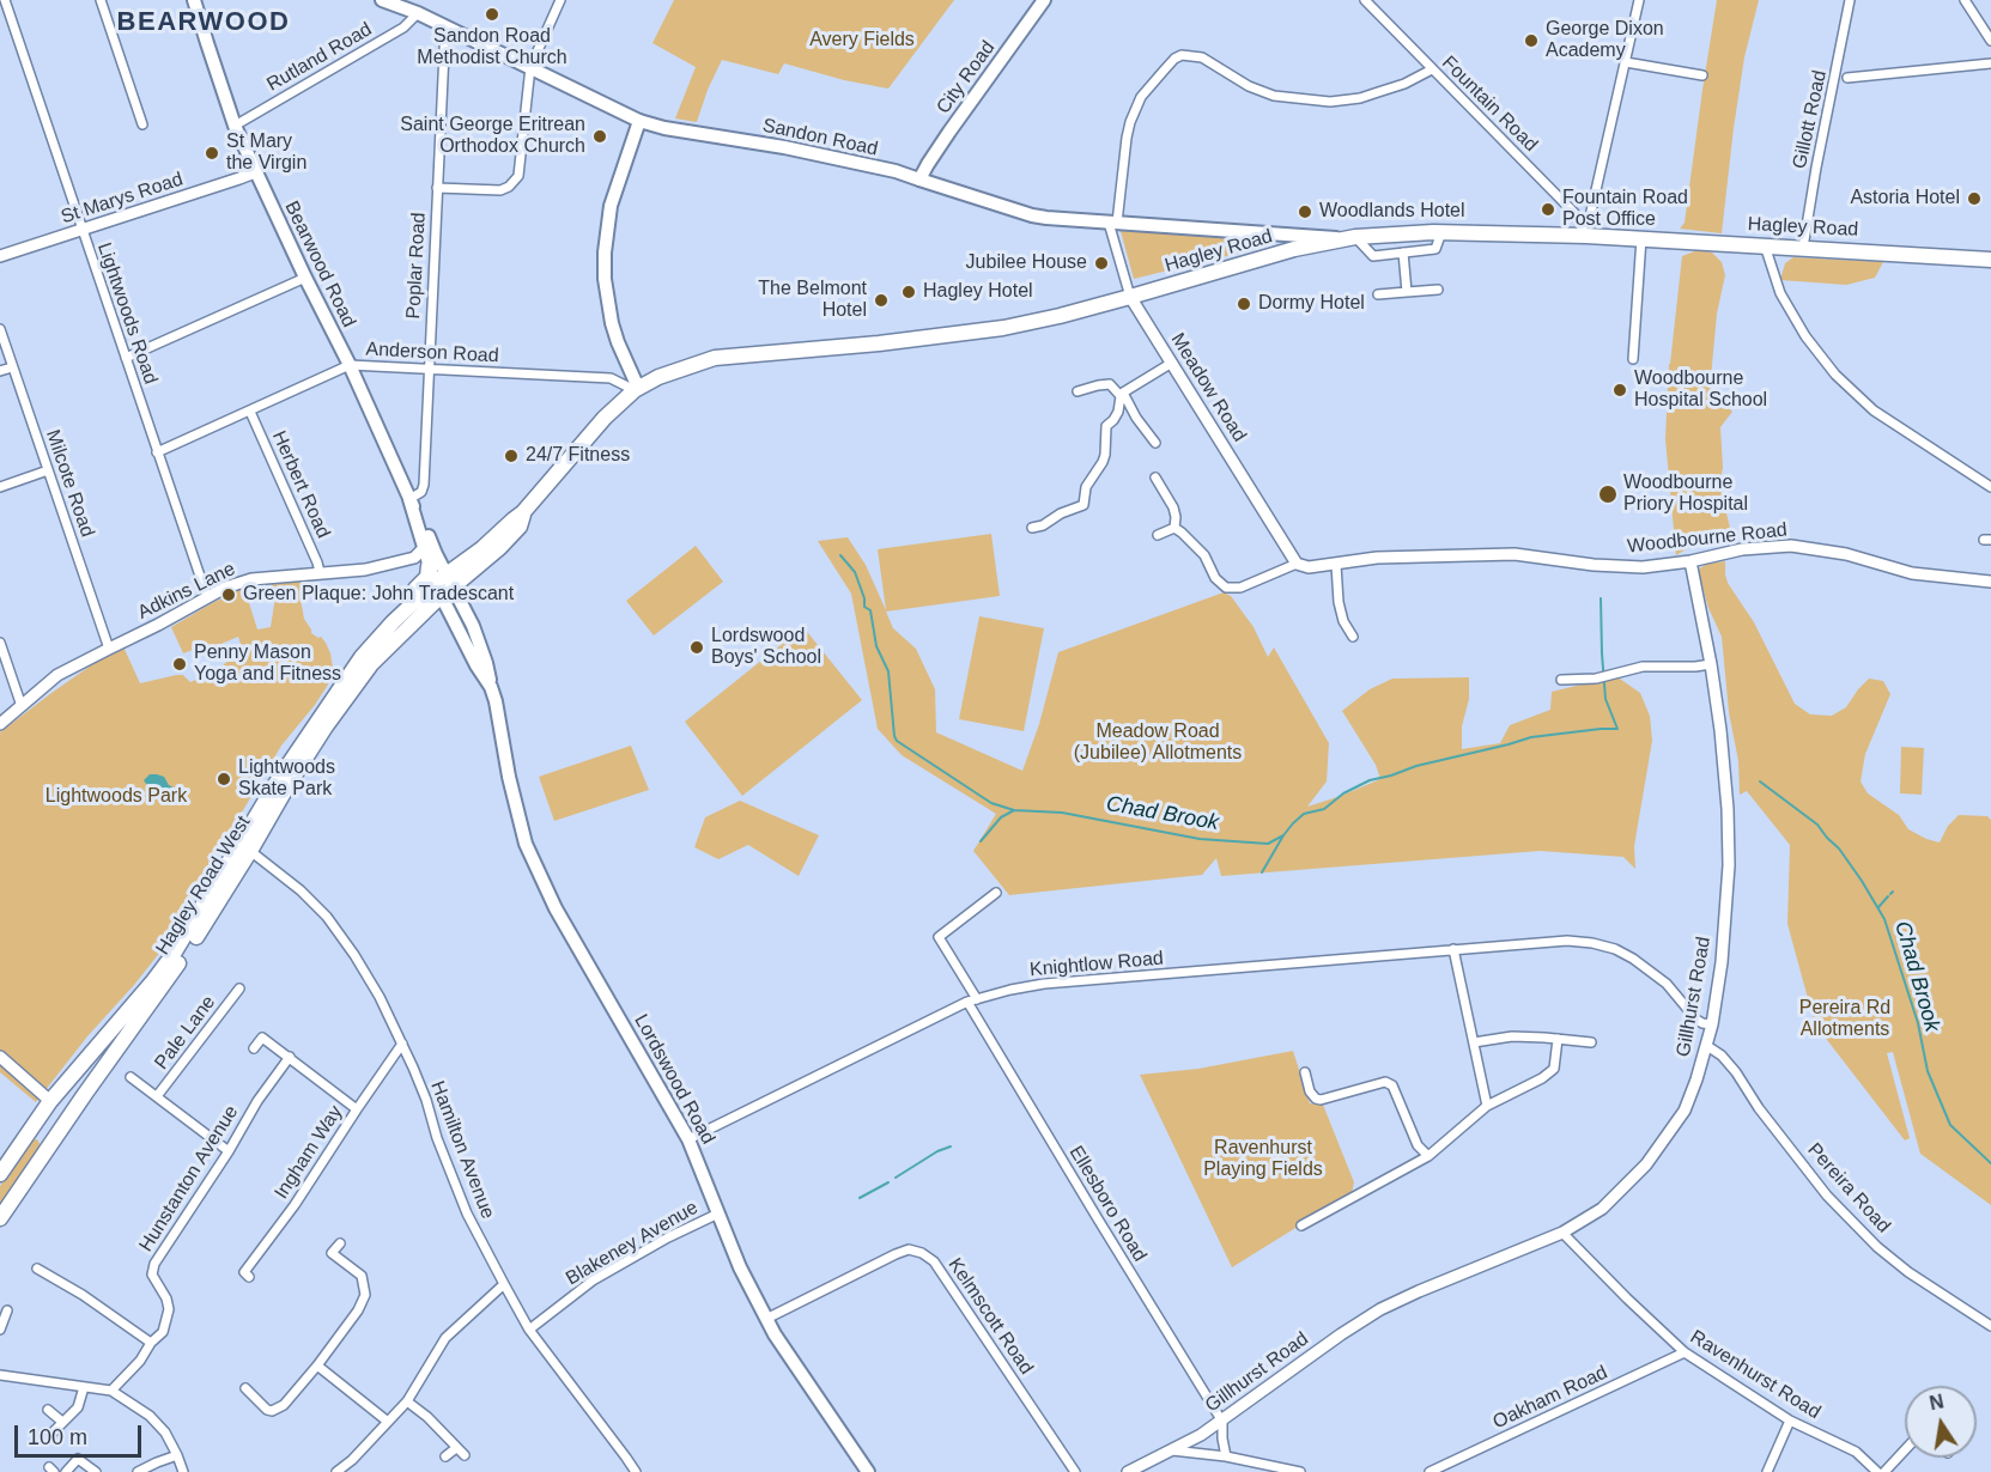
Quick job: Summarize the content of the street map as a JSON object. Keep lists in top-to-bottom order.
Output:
{
  "streets": {
    "highway": ["Hagley Road", "Hagley Road West"],
    "main road": [
      "City Road",
      "Sandon Road",
      "Bearwood Road",
      "Lordswood Road"
    ],
    "street": [
      "Rutland Road",
      "Fountain Road",
      "Gillott Road",
      "St Marys Road",
      "Poplar Road",
      "Lightwoods Road",
      "Anderson Road",
      "Meadow Road",
      "Milcote Road",
      "Herbert Road",
      "Woodbourne Road",
      "Adkins Lane",
      "Knightlow Road",
      "Gillhurst Road",
      "Pale Lane",
      "Hamilton Avenue",
      "Ingham Way",
      "Hunstanton Avenue",
      "Pereira Road",
      "Ellesboro Road",
      "Blakeney Avenue",
      "Kelmscott Road",
      "Ravenhurst Road",
      "Oakham Road"
    ]
  },
  "crossings": [
    ["Rutland Road", "Sandon Road"],
    ["Rutland Road", "Bearwood Road"],
    ["City Road", "Sandon Road"],
    ["Fountain Road", "Hagley Road"],
    ["Gillott Road", "Hagley Road"],
    ["Sandon Road", "Hagley Road"],
    ["Sandon Road", "Poplar Road"],
    ["Sandon Road", "Meadow Road"],
    ["St Marys Road", "Bearwood Road"],
    ["St Marys Road", "Lightwoods Road"],
    ["Hagley Road", "Bearwood Road"],
    ["Hagley Road", "Anderson Road"],
    ["Hagley Road", "Meadow Road"],
    ["Hagley Road", "Hagley Road West"],
    ["Hagley Road", "Lordswood Road"],
    ["Bearwood Road", "Poplar Road"],
    ["Bearwood Road", "Anderson Road"],
    ["Bearwood Road", "Adkins Lane"],
    ["Bearwood Road", "Hagley Road West"],
    ["Bearwood Road", "Lordswood Road"],
    ["Poplar Road", "Anderson Road"],
    ["Lightwoods Road", "Anderson Road"],
    ["Lightwoods Road", "Adkins Lane"],
    ["Anderson Road", "Herbert Road"],
    ["Meadow Road", "Woodbourne Road"],
    ["Milcote Road", "Adkins Lane"],
    ["Herbert Road", "Adkins Lane"],
    ["Woodbourne Road", "Gillhurst Road"],
    ["Hagley Road West", "Lordswood Road"],
    ["Hagley Road West", "Hamilton Avenue"],
    ["Knightlow Road", "Gillhurst Road"],
    ["Knightlow Road", "Lordswood Road"],
    ["Knightlow Road", "Ellesboro Road"],
    ["Gillhurst Road", "Pereira Road"],
    ["Gillhurst Road", "Ellesboro Road"],
    ["Gillhurst Road", "Ravenhurst Road"],
    ["Lordswood Road", "Blakeney Avenue"],
    ["Lordswood Road", "Kelmscott Road"],
    ["Hamilton Avenue", "Ingham Way"],
    ["Hamilton Avenue", "Blakeney Avenue"],
    ["Ravenhurst Road", "Oakham Road"]
  ],
  "districts": ["BEARWOOD"],
  "water": ["Chad Brook"],
  "parks": [
    "Avery Fields",
    "Meadow Road (Jubilee) Allotments",
    "Lightwoods Park",
    "Pereira Rd Allotments",
    "Ravenhurst Playing Fields"
  ],
  "places": [
    "Sandon Road Methodist Church",
    "George Dixon Academy",
    "Saint George Eritrean Orthodox Church",
    "St Mary the Virgin",
    "Astoria Hotel",
    "Fountain Road Post Office",
    "Woodlands Hotel",
    "Jubilee House",
    "Hagley Hotel",
    "The Belmont Hotel",
    "Dormy Hotel",
    "Woodbourne Hospital School",
    "24/7 Fitness",
    "Woodbourne Priory Hospital",
    "Green Plaque: John Tradescant",
    "Lordswood Boys' School",
    "Penny Mason Yoga and Fitness",
    "Lightwoods Skate Park"
  ],
  "scale_bar": "100 m",
  "north": "top"
}
